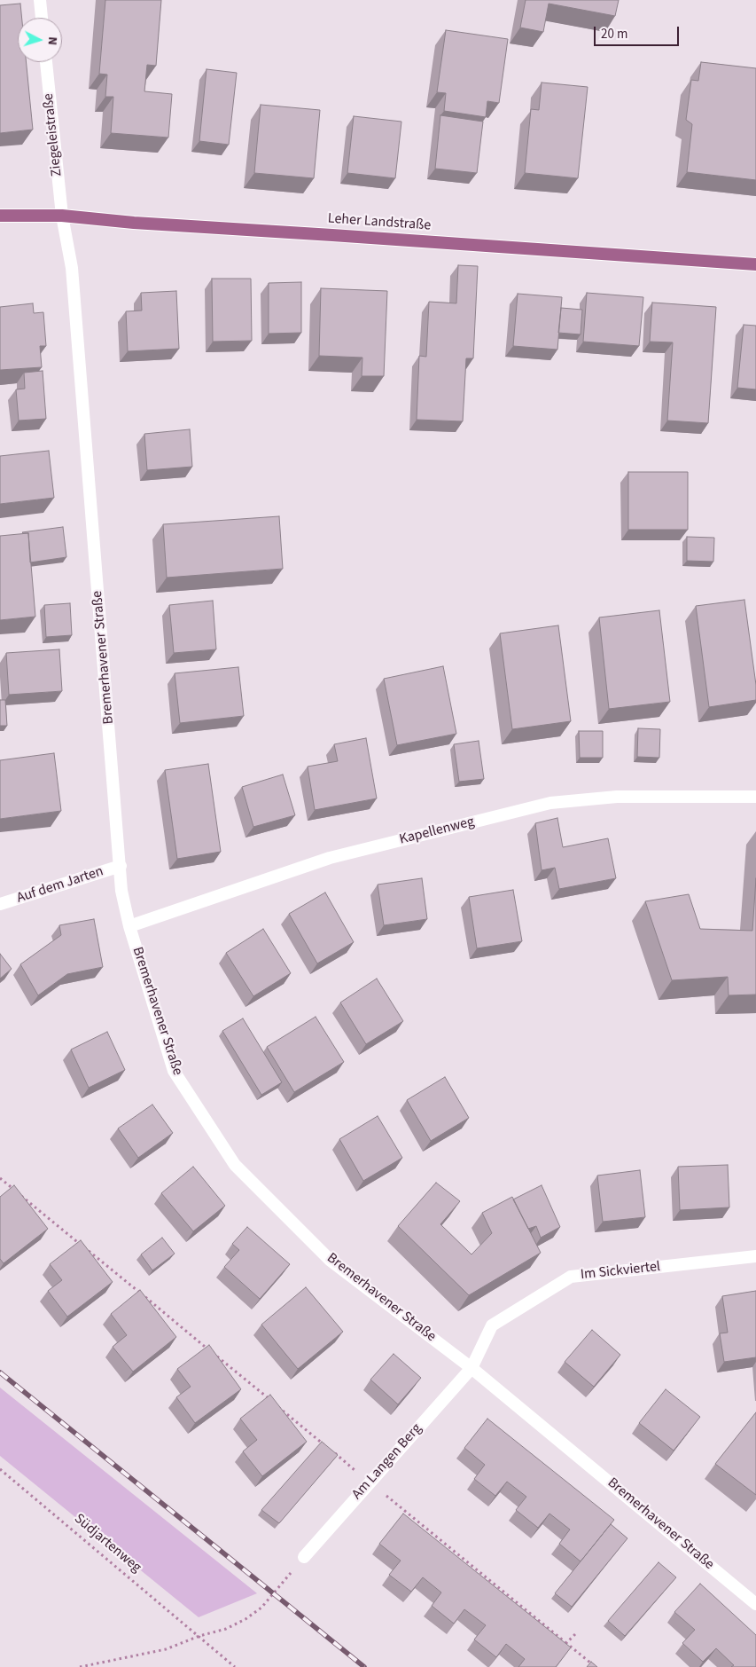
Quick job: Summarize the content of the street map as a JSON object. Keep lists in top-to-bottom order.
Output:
{
  "streets": {
    "main road": ["Leher Landstraße"],
    "street": [
      "Ziegeleistraße",
      "Bremerhavener Straße",
      "Kapellenweg",
      "Auf dem Jarten",
      "Im Sickviertel",
      "Am Langen Berg"
    ],
    "path": ["Südjartenweg"]
  },
  "crossings": [
    ["Ziegeleistraße", "Leher Landstraße"],
    ["Ziegeleistraße", "Bremerhavener Straße"],
    ["Leher Landstraße", "Bremerhavener Straße"],
    ["Bremerhavener Straße", "Kapellenweg"],
    ["Bremerhavener Straße", "Auf dem Jarten"],
    ["Bremerhavener Straße", "Im Sickviertel"],
    ["Bremerhavener Straße", "Am Langen Berg"],
    ["Im Sickviertel", "Am Langen Berg"]
  ],
  "scale_bar": "20 m",
  "north": "right"
}
